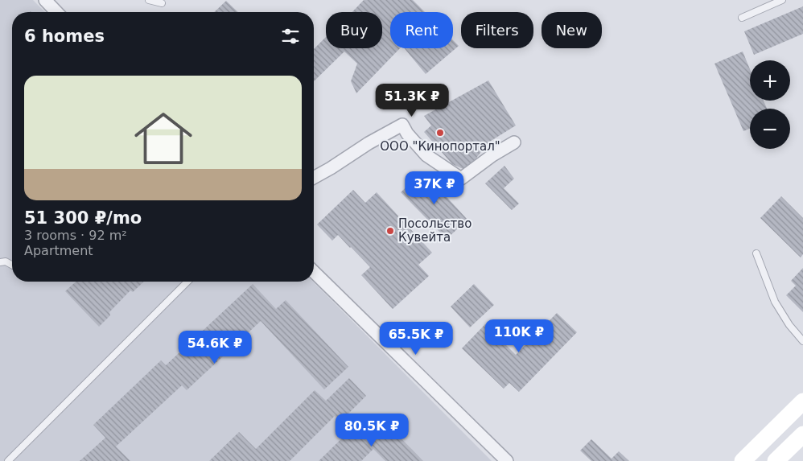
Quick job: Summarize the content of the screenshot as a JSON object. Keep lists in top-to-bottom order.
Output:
{
  "places": ["ООО \"Кинопортал\"", "Посольство Кувейта"],
  "page": {
    "chip": [
      "Buy",
      "Rent",
      "Filters",
      "New"
    ],
    "heading": "6 homes",
    "map_buttons": ["+", "−"],
    "list": [
      {
        "name": "51 300 ₽/mo",
        "note": "3 rooms · 92 m² · Apartment"
      }
    ],
    "price": [
      "51.3K ₽",
      "37K ₽",
      "110K ₽",
      "65.5K ₽",
      "54.6K ₽",
      "80.5K ₽"
    ]
  }
}
